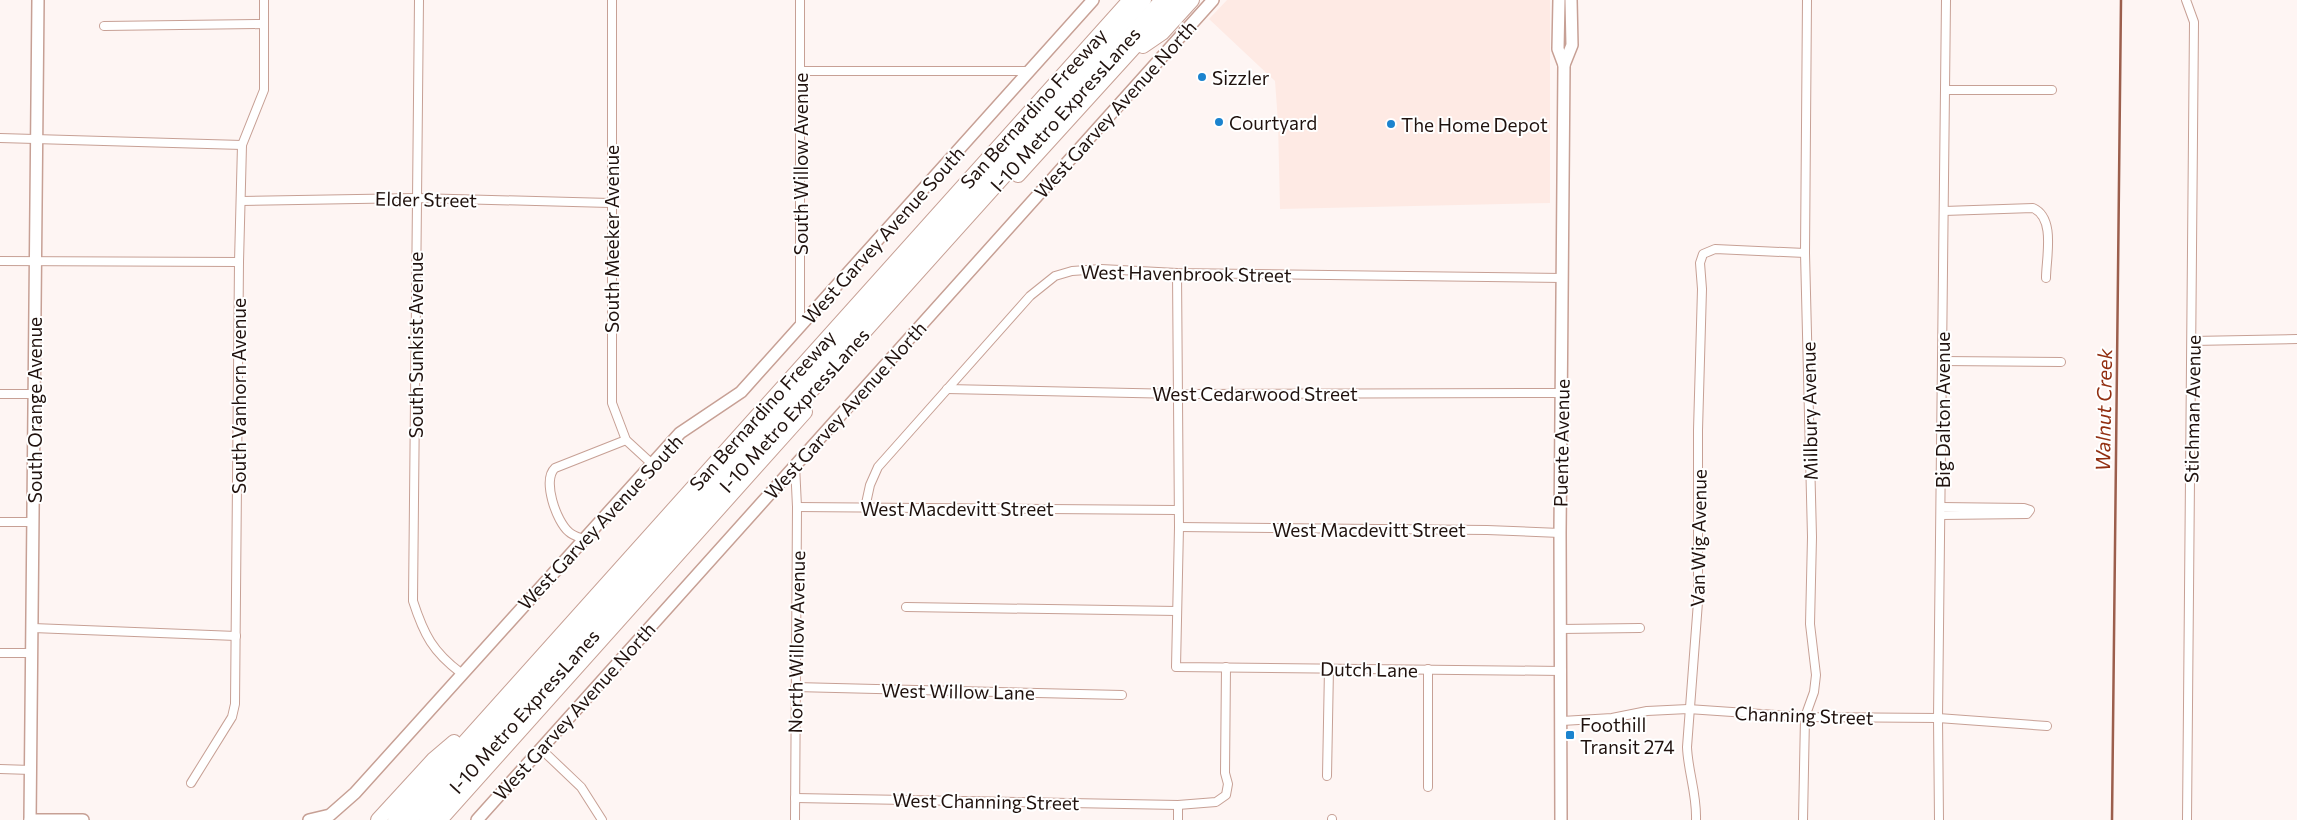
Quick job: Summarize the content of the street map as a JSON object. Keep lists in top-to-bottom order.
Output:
{
  "streets": {
    "highway": ["San Bernardino Freeway", "I-10 Metro ExpressLanes"],
    "street": [
      "West Garvey Avenue North",
      "South Willow Avenue",
      "Elder Street",
      "West Garvey Avenue South",
      "South Meeker Avenue",
      "West Havenbrook Street",
      "South Sunkist Avenue",
      "West Cedarwood Street",
      "South Vanhorn Avenue",
      "Stichman Avenue",
      "South Orange Avenue",
      "Big Dalton Avenue",
      "Millbury Avenue",
      "Puente Avenue",
      "West Macdevitt Street",
      "Van Wig Avenue",
      "North Willow Avenue",
      "Dutch Lane",
      "West Willow Lane",
      "Channing Street",
      "West Channing Street"
    ]
  },
  "crossings": [
    ["West Garvey Avenue North", "North Willow Avenue"],
    ["South Willow Avenue", "West Garvey Avenue South"],
    ["Elder Street", "South Meeker Avenue"],
    ["Elder Street", "South Sunkist Avenue"],
    ["Elder Street", "South Vanhorn Avenue"],
    ["West Garvey Avenue South", "South Meeker Avenue"],
    ["West Garvey Avenue South", "South Sunkist Avenue"],
    ["West Havenbrook Street", "West Cedarwood Street"],
    ["West Havenbrook Street", "Puente Avenue"],
    ["West Havenbrook Street", "West Macdevitt Street"],
    ["West Cedarwood Street", "Puente Avenue"],
    ["Big Dalton Avenue", "Channing Street"],
    ["Millbury Avenue", "Van Wig Avenue"],
    ["Millbury Avenue", "Channing Street"],
    ["Puente Avenue", "West Macdevitt Street"],
    ["Puente Avenue", "Dutch Lane"],
    ["Puente Avenue", "Channing Street"],
    ["West Macdevitt Street", "North Willow Avenue"],
    ["Van Wig Avenue", "Channing Street"],
    ["North Willow Avenue", "West Willow Lane"],
    ["North Willow Avenue", "West Channing Street"]
  ],
  "water": ["Walnut Creek"],
  "places": {
    "other": ["Sizzler", "Courtyard", "The Home Depot"],
    "transit": ["Foothill Transit 274"]
  }
}
